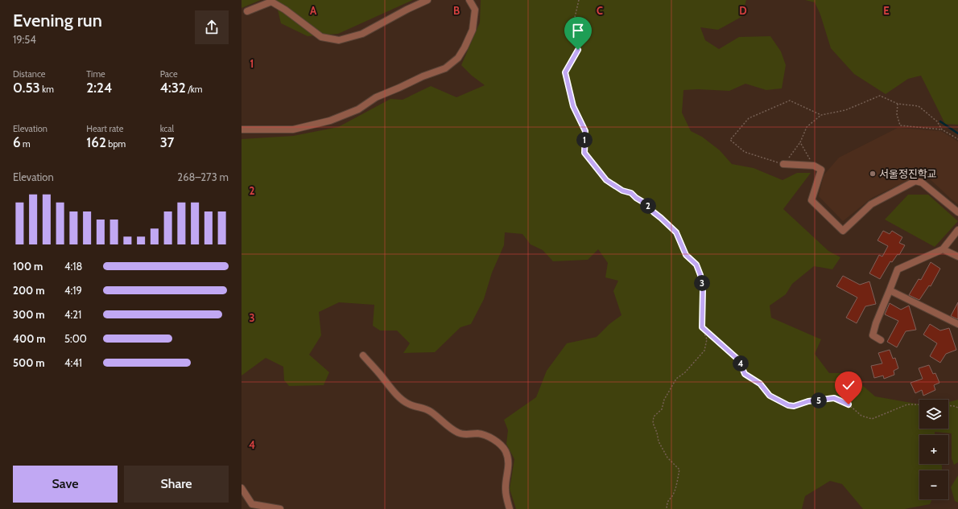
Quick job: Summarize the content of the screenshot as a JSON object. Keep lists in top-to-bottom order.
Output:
{
  "places": ["서울정진학교"],
  "page": {
    "heading": ["Evening run", "19:54"],
    "stats": [
      ["Distance", "0.53 km"],
      ["Time", "2:24"],
      ["Pace", "4:32 /km"],
      ["Elevation", "6 m"],
      ["Heart rate", "162 bpm"],
      ["kcal", "37"]
    ],
    "pins": [
      "1",
      "2",
      "3",
      "4",
      "5"
    ],
    "chart": ["Elevation", "268–273 m"],
    "list": [
      {
        "name": "100 m",
        "note": "4:18"
      },
      {
        "name": "200 m",
        "note": "4:19"
      },
      {
        "name": "300 m",
        "note": "4:21"
      },
      {
        "name": "400 m",
        "note": "5:00"
      },
      {
        "name": "500 m",
        "note": "4:41"
      }
    ],
    "map_buttons": ["+", "−"],
    "buttons": ["Save", "Share"]
  },
  "grid": {
    "columns": [
      "A",
      "B",
      "C",
      "D",
      "E"
    ],
    "rows": [
      "1",
      "2",
      "3",
      "4"
    ]
  }
}
